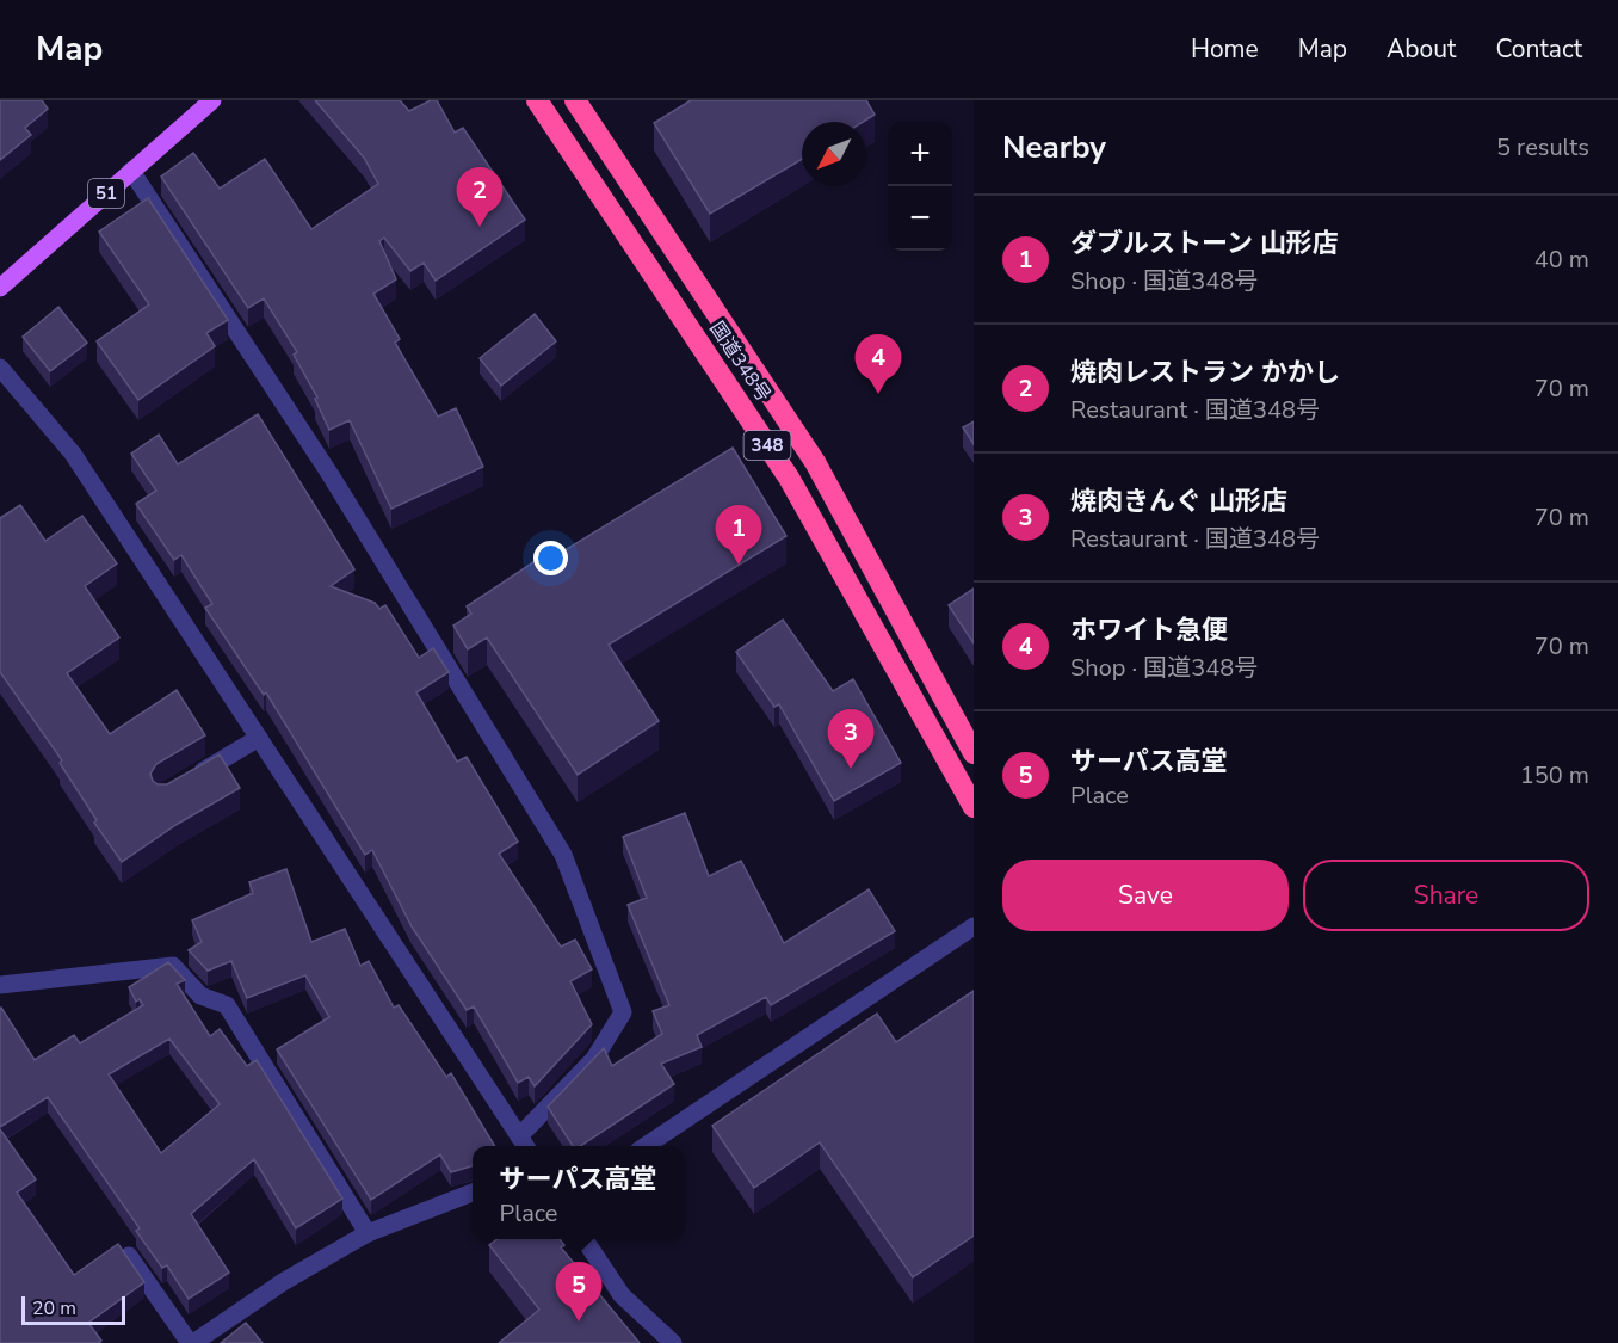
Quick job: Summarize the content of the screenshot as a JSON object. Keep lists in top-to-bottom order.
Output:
{
  "streets": {
    "highway": ["国道348号", "348"],
    "main road": ["51"]
  },
  "scale_bar": "20 m",
  "north": "bottom left",
  "page": {
    "header": "Map",
    "nav": [
      "Home",
      "Map",
      "About",
      "Contact"
    ],
    "heading": ["Nearby", "5 results"],
    "map_buttons": ["+", "−"],
    "pins": [
      "2",
      "4",
      "1",
      "3",
      "5"
    ],
    "list": [
      {
        "mark": "1",
        "name": "ダブルストーン 山形店",
        "note": "Shop · 国道348号",
        "value": "40 m"
      },
      {
        "mark": "2",
        "name": "焼肉レストラン かかし",
        "note": "Restaurant · 国道348号",
        "value": "70 m"
      },
      {
        "mark": "3",
        "name": "焼肉きんぐ 山形店",
        "note": "Restaurant · 国道348号",
        "value": "70 m"
      },
      {
        "mark": "4",
        "name": "ホワイト急便",
        "note": "Shop · 国道348号",
        "value": "70 m"
      },
      {
        "mark": "5",
        "name": "サーパス高堂",
        "note": "Place",
        "value": "150 m"
      }
    ],
    "buttons": ["Save", "Share"],
    "popup": ["サーパス高堂", "Place"],
    "scale": "20 m"
  }
}
